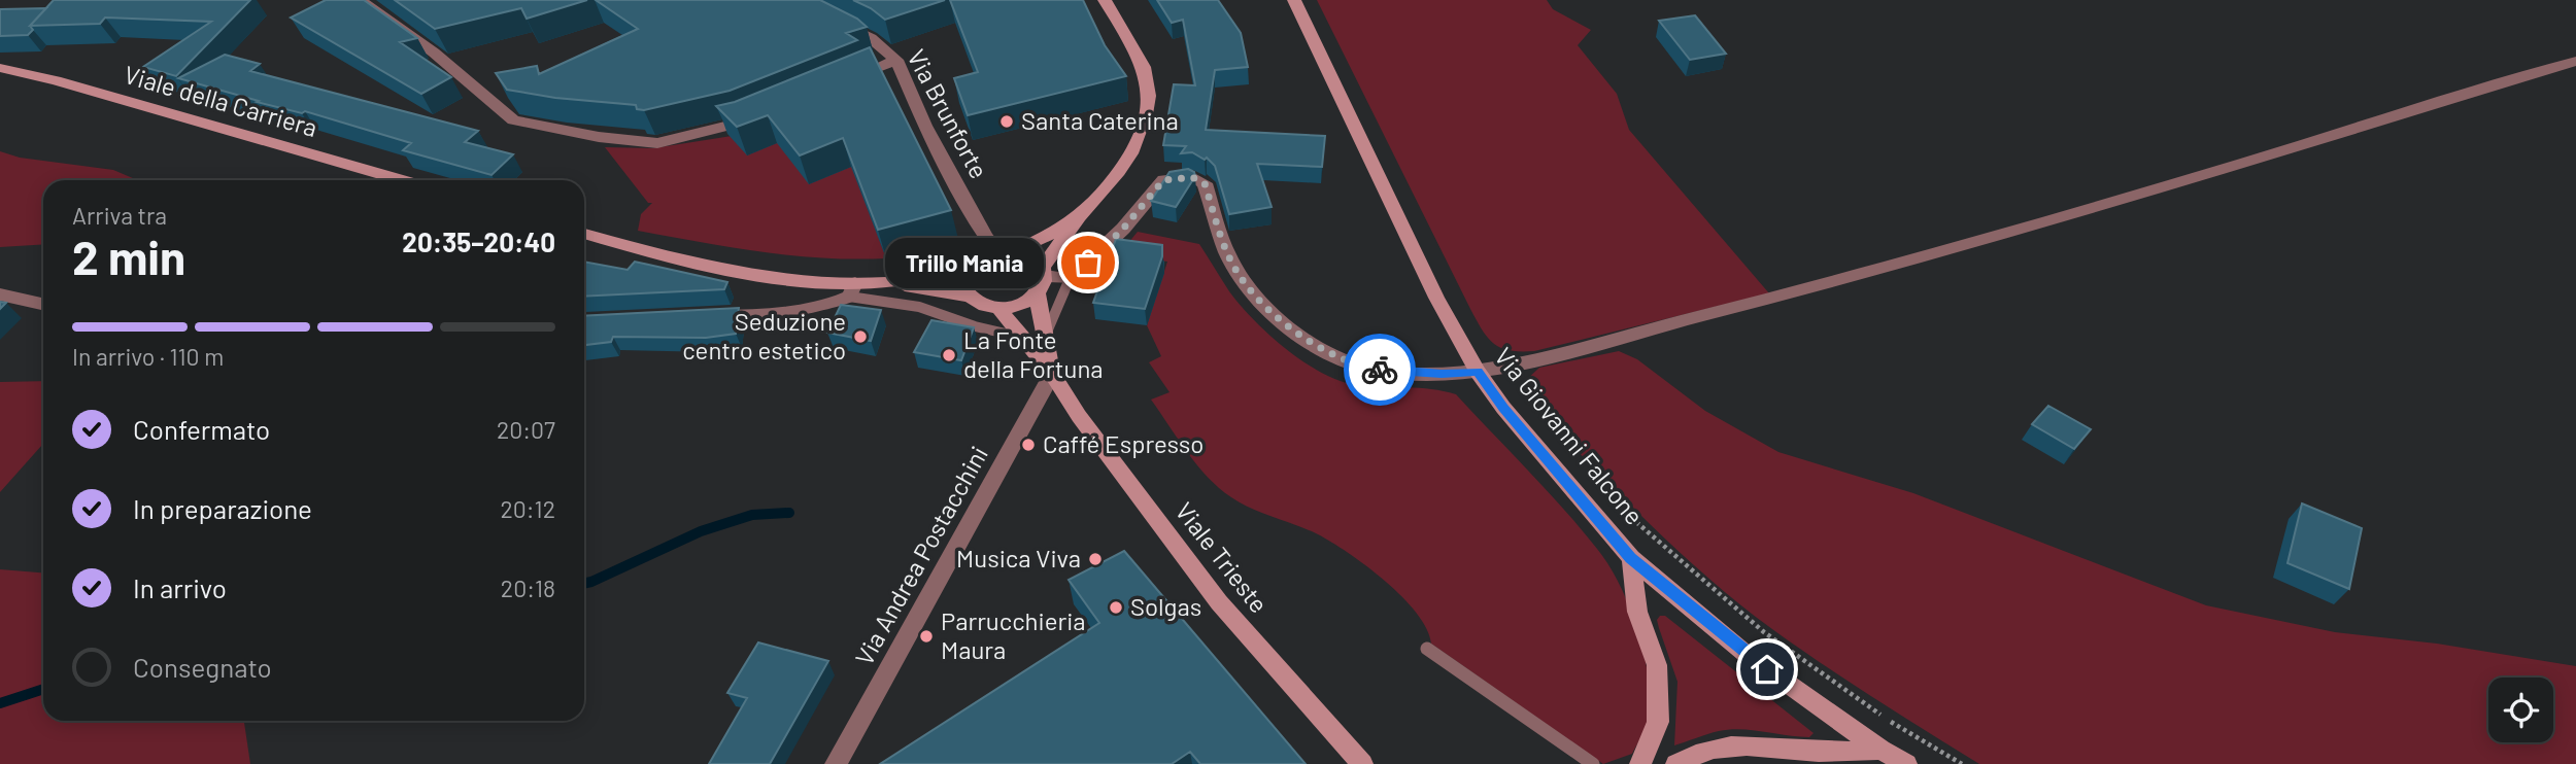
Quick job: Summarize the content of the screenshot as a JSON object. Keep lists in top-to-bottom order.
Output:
{
  "streets": {
    "main road": ["Viale della Carriera", "Via Giovanni Falcone", "Viale Trieste"],
    "street": ["Via Brunforte", "Via Andrea Postacchini"]
  },
  "crossings": [
    ["Via Brunforte", "Viale Trieste"],
    ["Via Andrea Postacchini", "Viale Trieste"]
  ],
  "places": [
    "Santa Caterina",
    "Trillo Mania",
    "Seduzione centro estetico",
    "La Fonte della Fortuna",
    "Caffé Espresso",
    "Musica Viva",
    "Solgas",
    "Parrucchieria Maura"
  ],
  "page": {
    "heading": ["2 min", "Arriva tra", "20:35–20:40"],
    "bubble": "Trillo Mania",
    "bar": "In arrivo · 110 m",
    "list": [
      ["Confermato", "20:07"],
      ["In preparazione", "20:12"],
      ["In arrivo", "20:18"],
      "Consegnato"
    ]
  }
}
